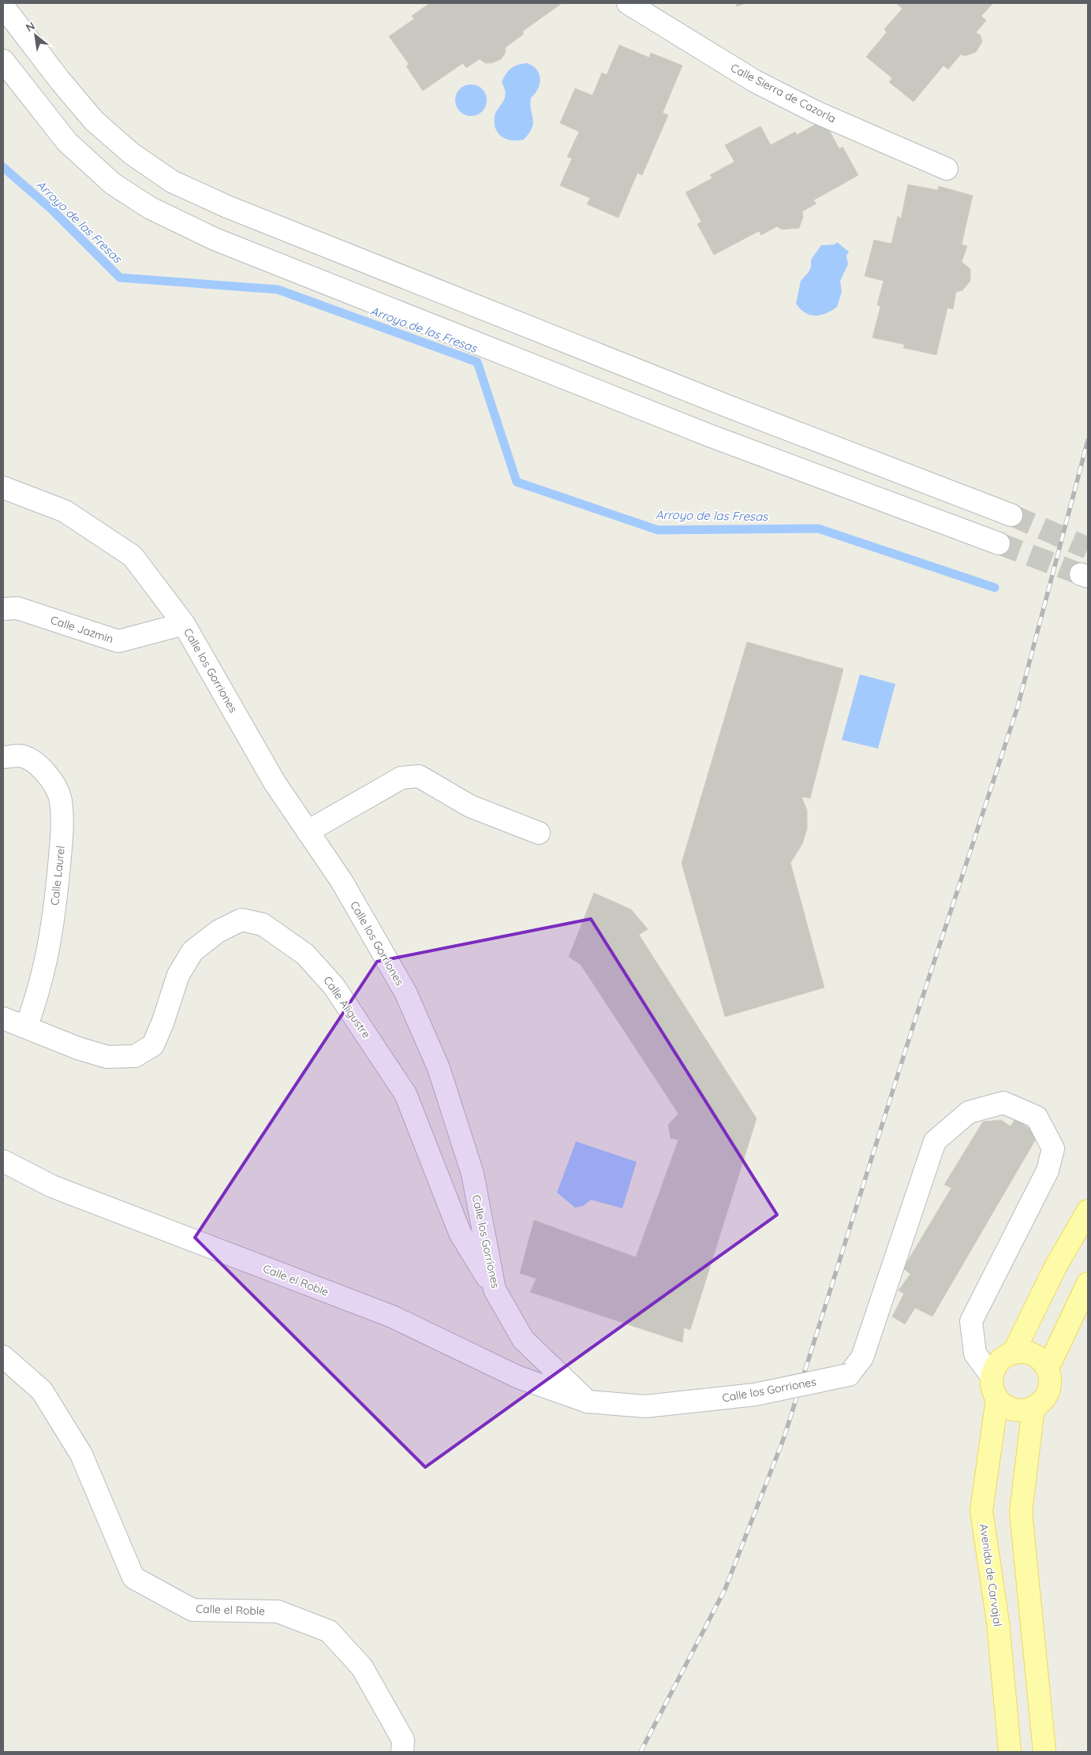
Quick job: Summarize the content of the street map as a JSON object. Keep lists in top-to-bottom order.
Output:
{
  "streets": {
    "main road": ["Avenida de Carvajal"],
    "street": [
      "Calle Sierra de Cazorla",
      "Calle Jazmin",
      "Calle los Gorriones",
      "Calle Laurel",
      "Calle Aligustre",
      "Calle el Roble"
    ]
  },
  "crossings": [
    ["Calle Jazmin", "Calle los Gorriones"],
    ["Calle los Gorriones", "Calle Aligustre"],
    ["Calle los Gorriones", "Calle el Roble"],
    ["Calle los Gorriones", "Avenida de Carvajal"],
    ["Calle Laurel", "Calle Aligustre"]
  ],
  "water": ["Arroyo de las Fresas"],
  "north": "top left"
}
